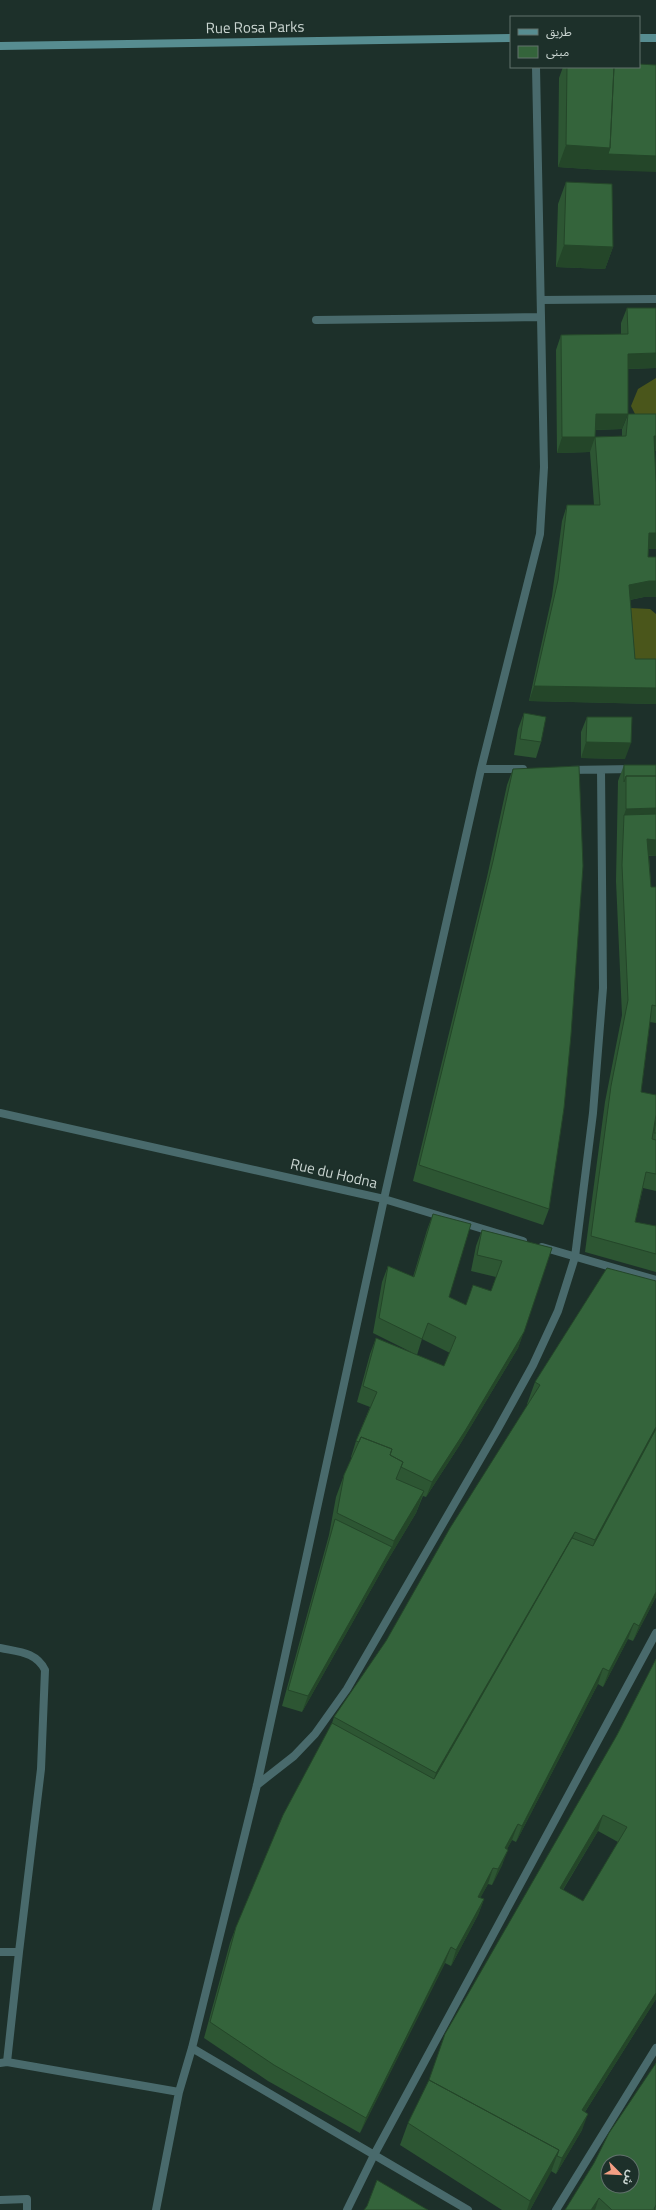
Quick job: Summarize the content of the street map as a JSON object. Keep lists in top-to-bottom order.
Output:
{
  "streets": {
    "main road": ["Rue Rosa Parks"],
    "street": ["Rue du Hodna"]
  },
  "legend": ["طريق", "مبنى"],
  "north": "bottom right"
}
